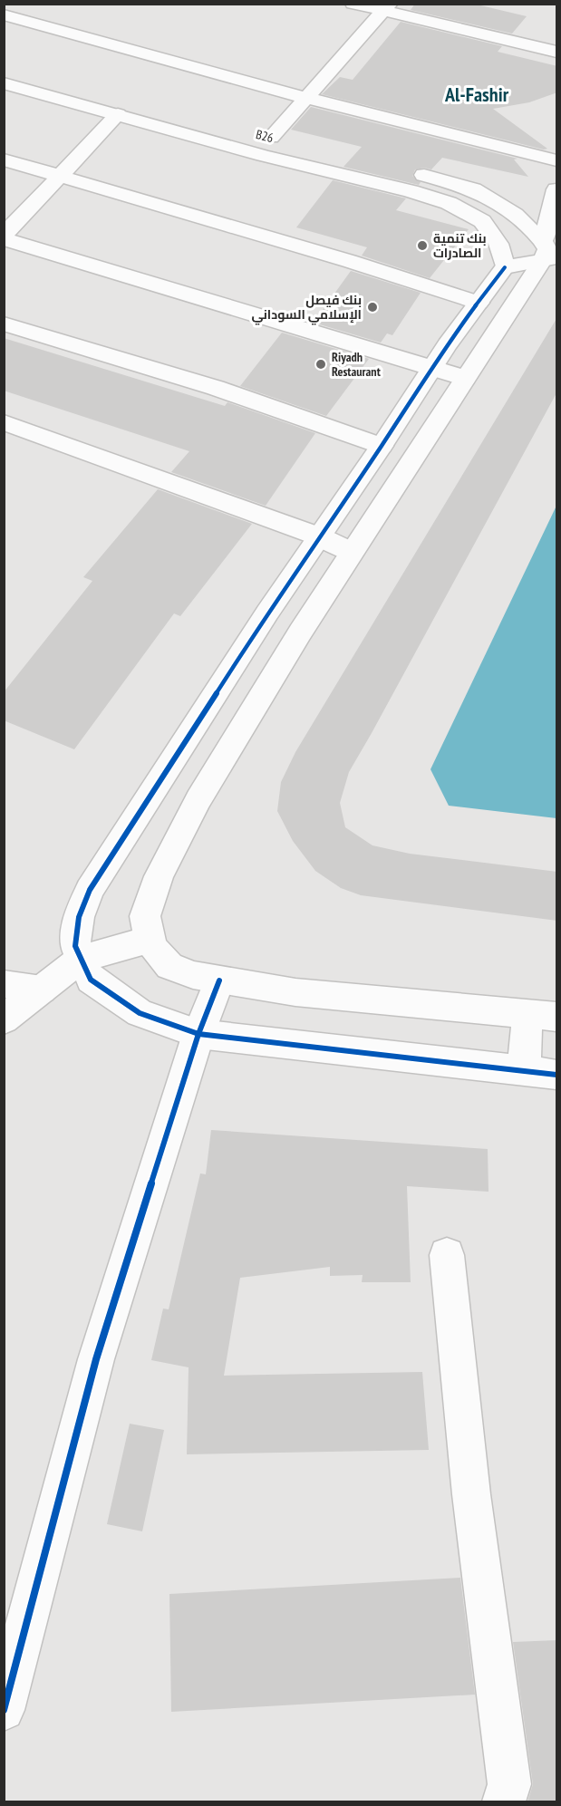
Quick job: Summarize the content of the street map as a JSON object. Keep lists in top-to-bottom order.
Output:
{
  "streets": {
    "main road": ["B26"]
  },
  "districts": ["Al-Fashir"],
  "places": ["بنك تنمية الصادرات", "بنك فيصل الإسلامي السوداني", "Riyadh Restaurant"]
}
